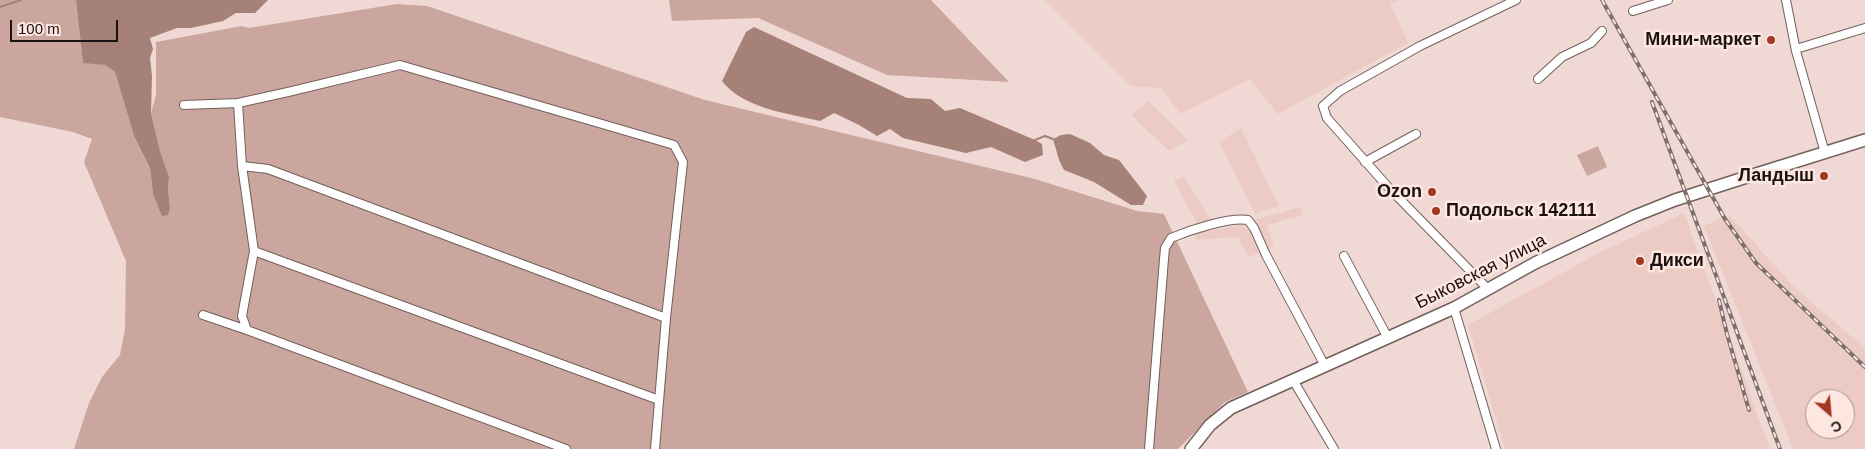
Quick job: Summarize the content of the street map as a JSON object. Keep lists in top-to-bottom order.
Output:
{
  "streets": {
    "street": ["Быковская улица"]
  },
  "places": [
    "Мини-маркет",
    "Ландыш",
    "Ozon",
    "Подольск 142111",
    "Дикси"
  ],
  "scale_bar": "100 m",
  "north": "bottom right"
}
